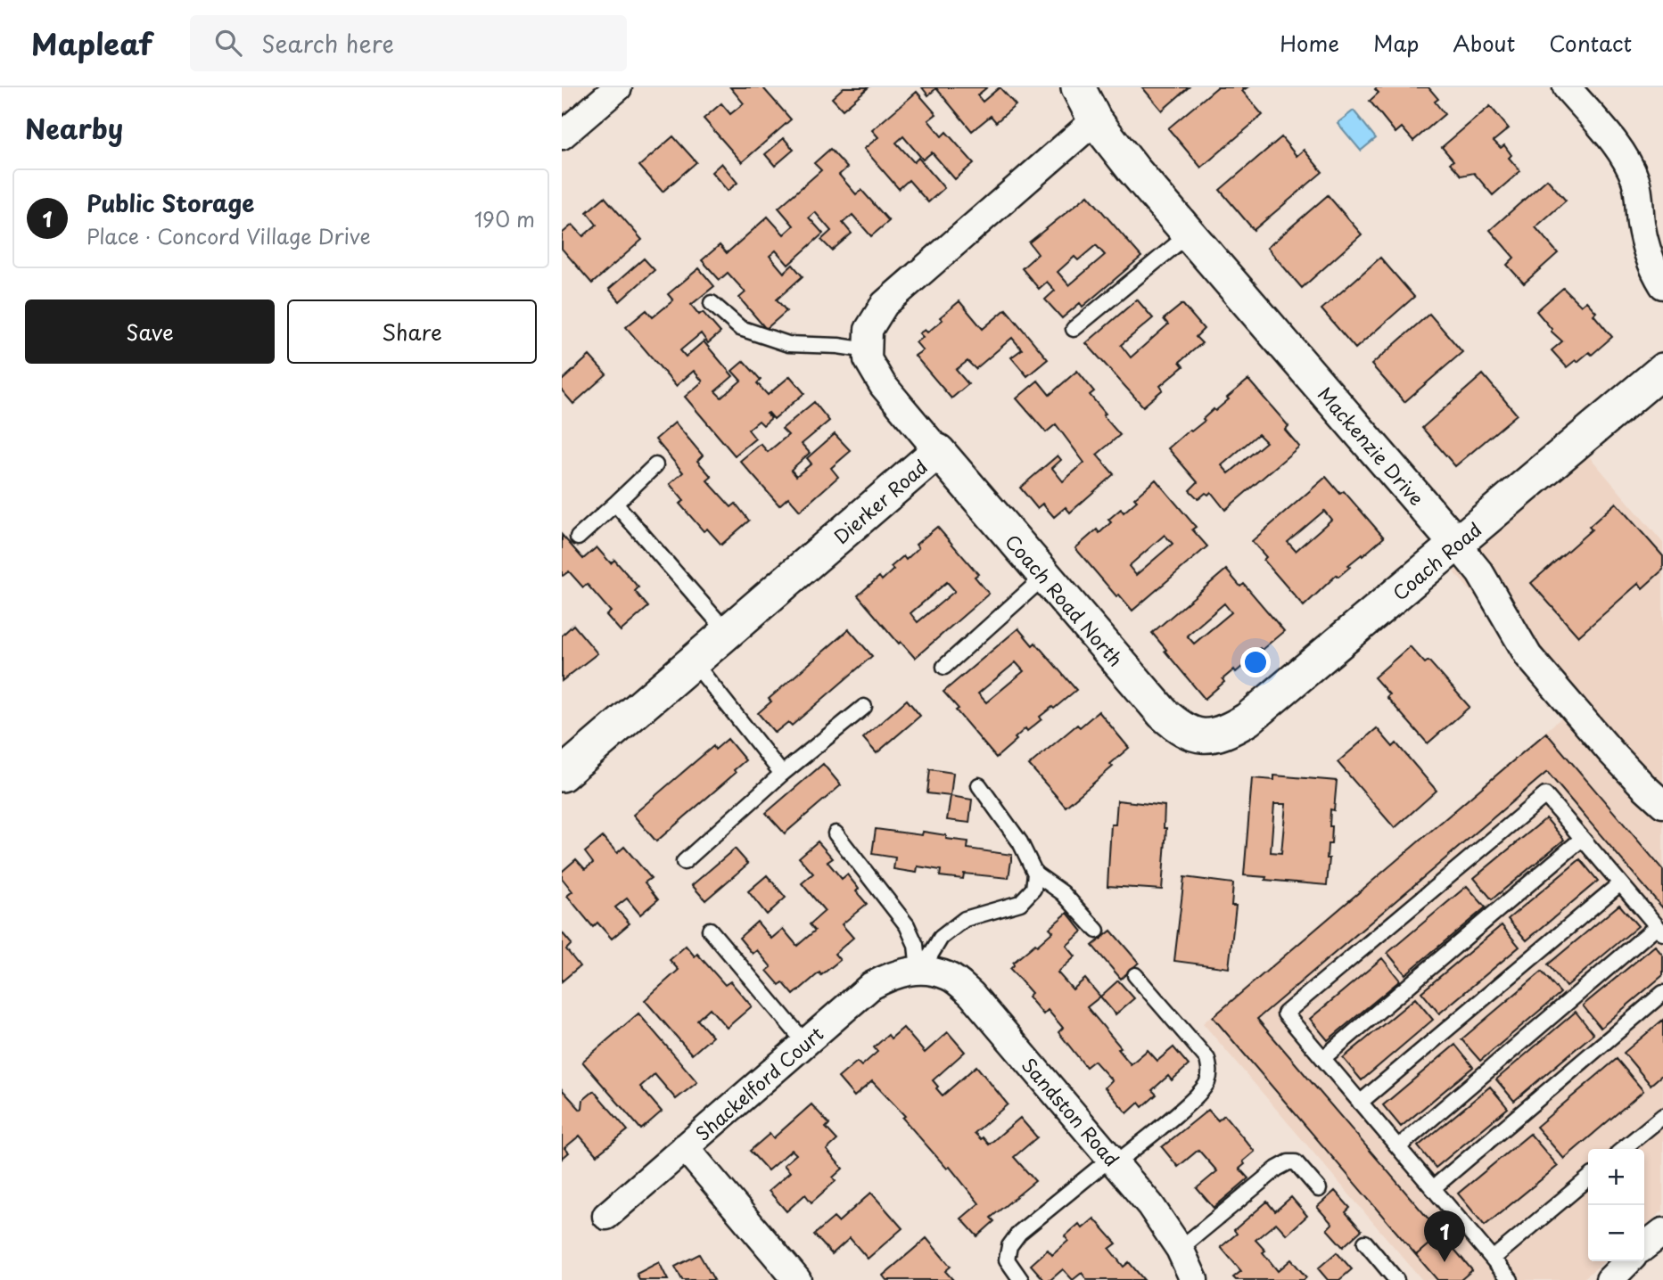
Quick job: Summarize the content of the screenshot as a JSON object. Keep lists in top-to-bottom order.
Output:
{
  "streets": {
    "street": [
      "Mackenzie Drive",
      "Dierker Road",
      "Coach Road",
      "Coach Road North",
      "Shackelford Court",
      "Sandston Road"
    ]
  },
  "crossings": [
    ["Mackenzie Drive", "Coach Road"],
    ["Dierker Road", "Coach Road North"],
    ["Coach Road", "Coach Road North"],
    ["Shackelford Court", "Sandston Road"]
  ],
  "page": {
    "header": "Mapleaf",
    "search": "Search here",
    "nav": [
      "Home",
      "Map",
      "About",
      "Contact"
    ],
    "heading": "Nearby",
    "list": [
      {
        "mark": "1",
        "name": "Public Storage",
        "note": "Place · Concord Village Drive",
        "value": "190 m"
      }
    ],
    "buttons": ["Save", "Share"],
    "map_buttons": ["+", "−"],
    "pins": "1"
  }
}
